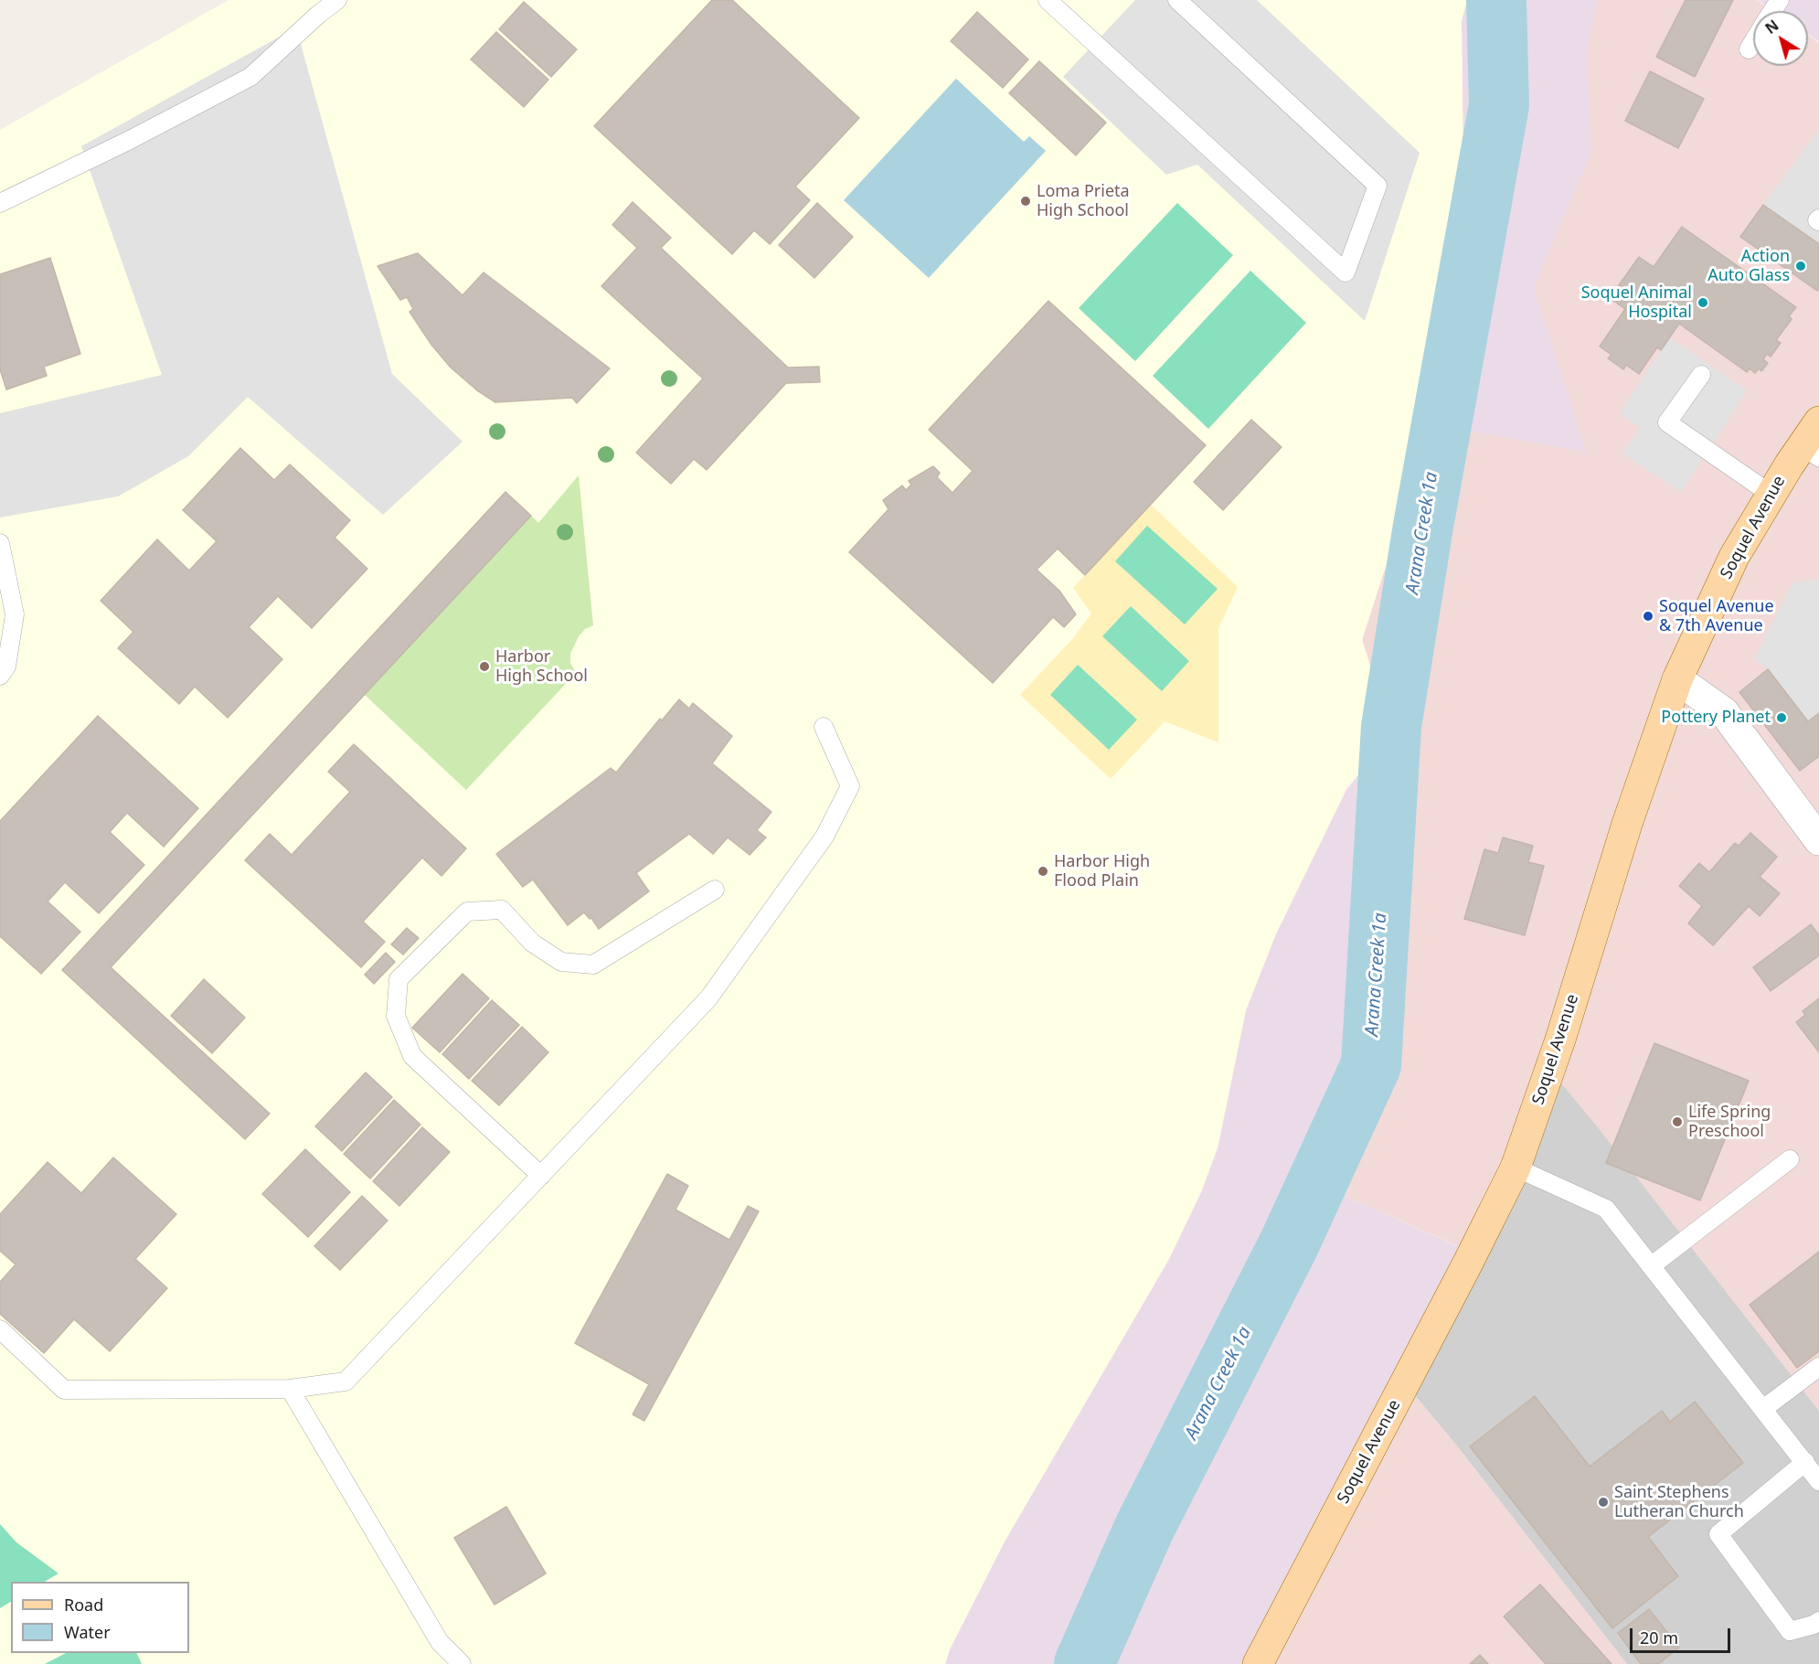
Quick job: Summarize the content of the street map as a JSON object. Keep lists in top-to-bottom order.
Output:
{
  "streets": {
    "main road": ["Soquel Avenue"]
  },
  "water": ["Arana Creek 1a"],
  "places": [
    "Loma Prieta High School",
    "Action Auto Glass",
    "Soquel Animal Hospital",
    "Soquel Avenue & 7th Avenue",
    "Harbor High School",
    "Pottery Planet",
    "Harbor High Flood Plain",
    "Life Spring Preschool",
    "Saint Stephens Lutheran Church"
  ],
  "legend": ["Road", "Water"],
  "scale_bar": "20 m",
  "north": "top left"
}
